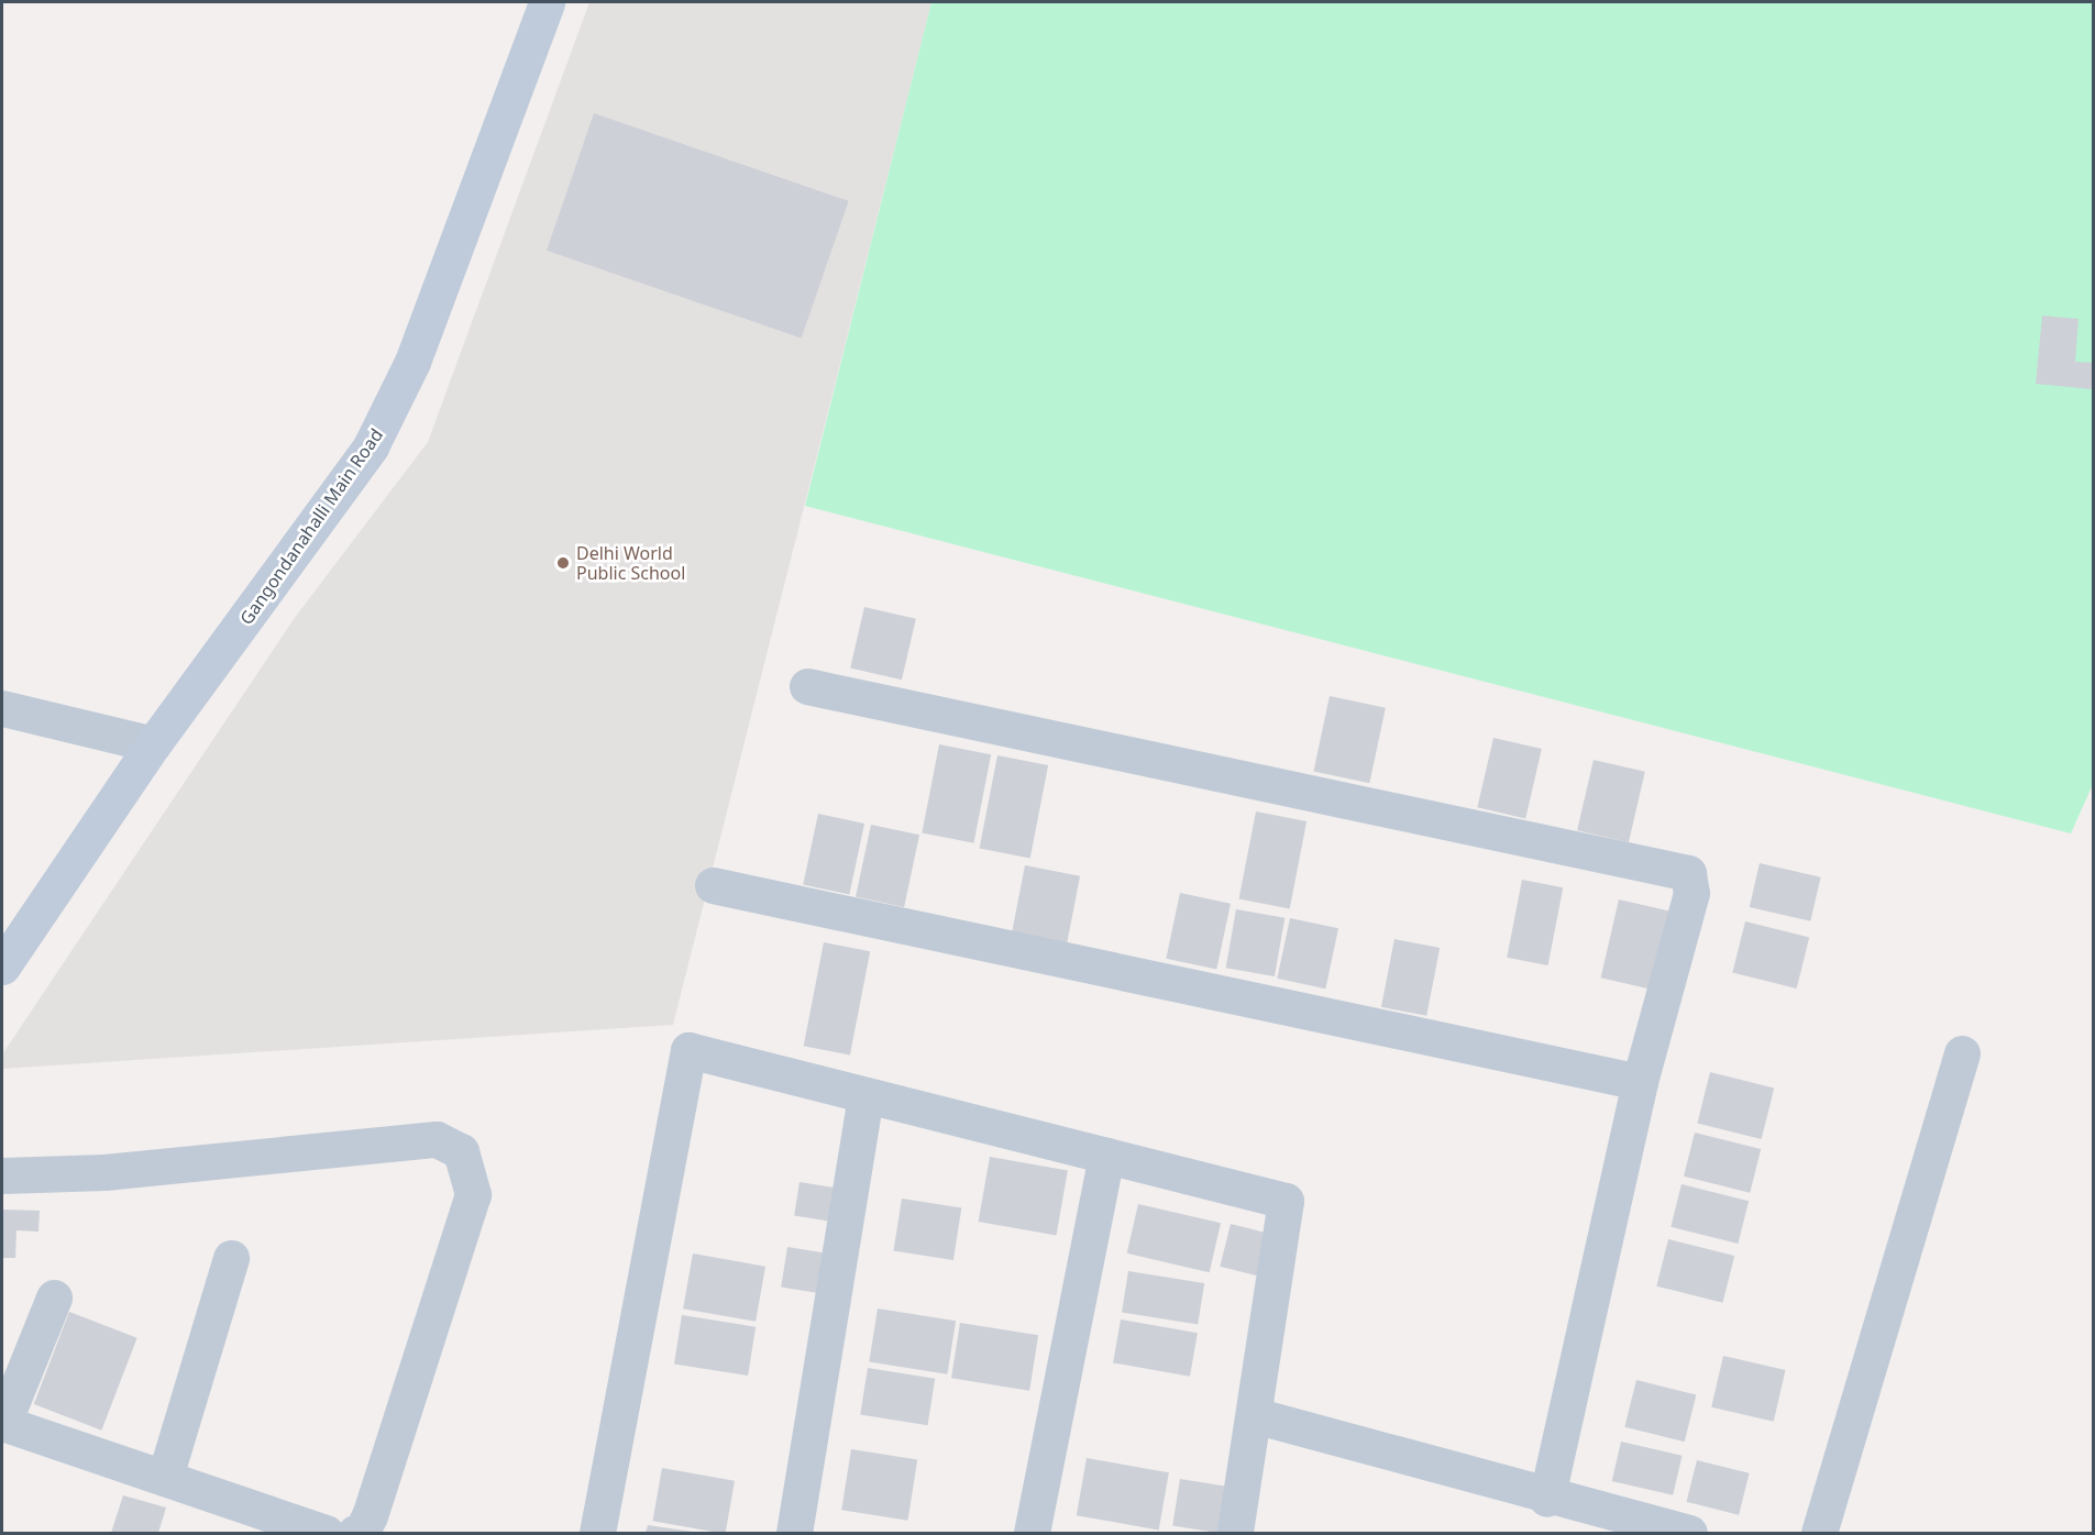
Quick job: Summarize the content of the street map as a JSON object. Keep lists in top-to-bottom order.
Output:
{
  "streets": {
    "street": ["Gangondanahalli Main Road"]
  },
  "places": ["Delhi World Public School"]
}
